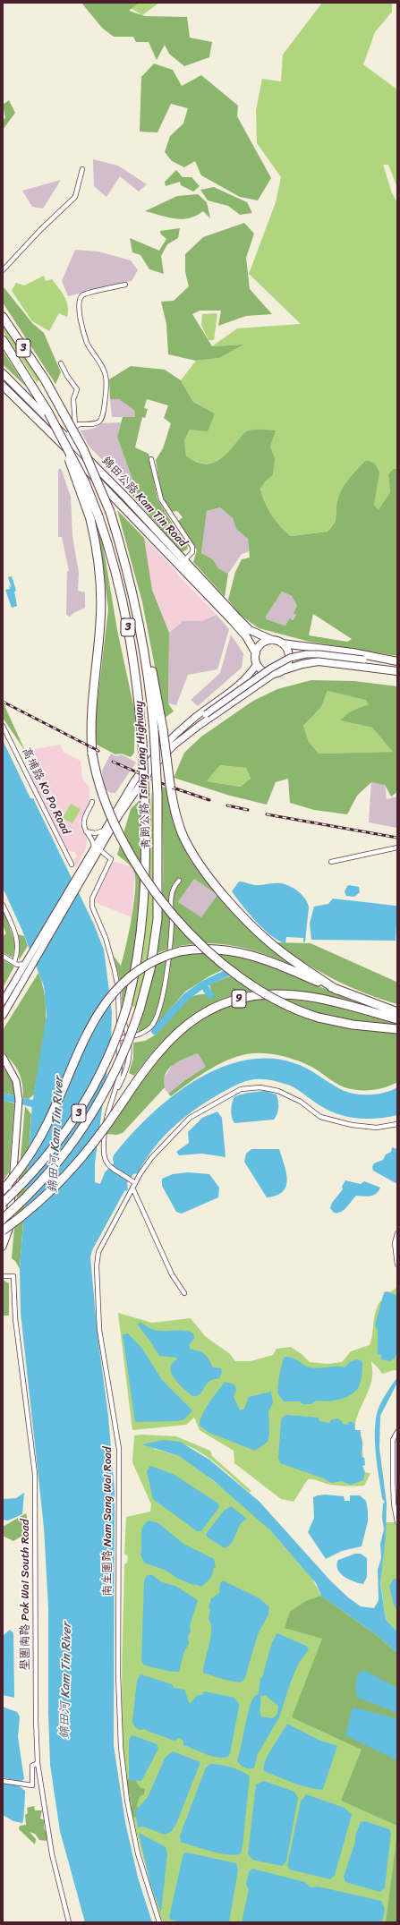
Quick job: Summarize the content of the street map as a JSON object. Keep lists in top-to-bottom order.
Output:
{
  "streets": {
    "highway": ["3", "青朗公路 Tsing Long Highway", "9"],
    "main road": ["錦田公路 Kam Tin Road"],
    "street": ["高埔路 Ko Po Road", "南生圍路 Nam Sang Wai Road", "壆圍南路 Pok Wai South Road"]
  },
  "water": ["錦田河 Kam Tin River"]
}
